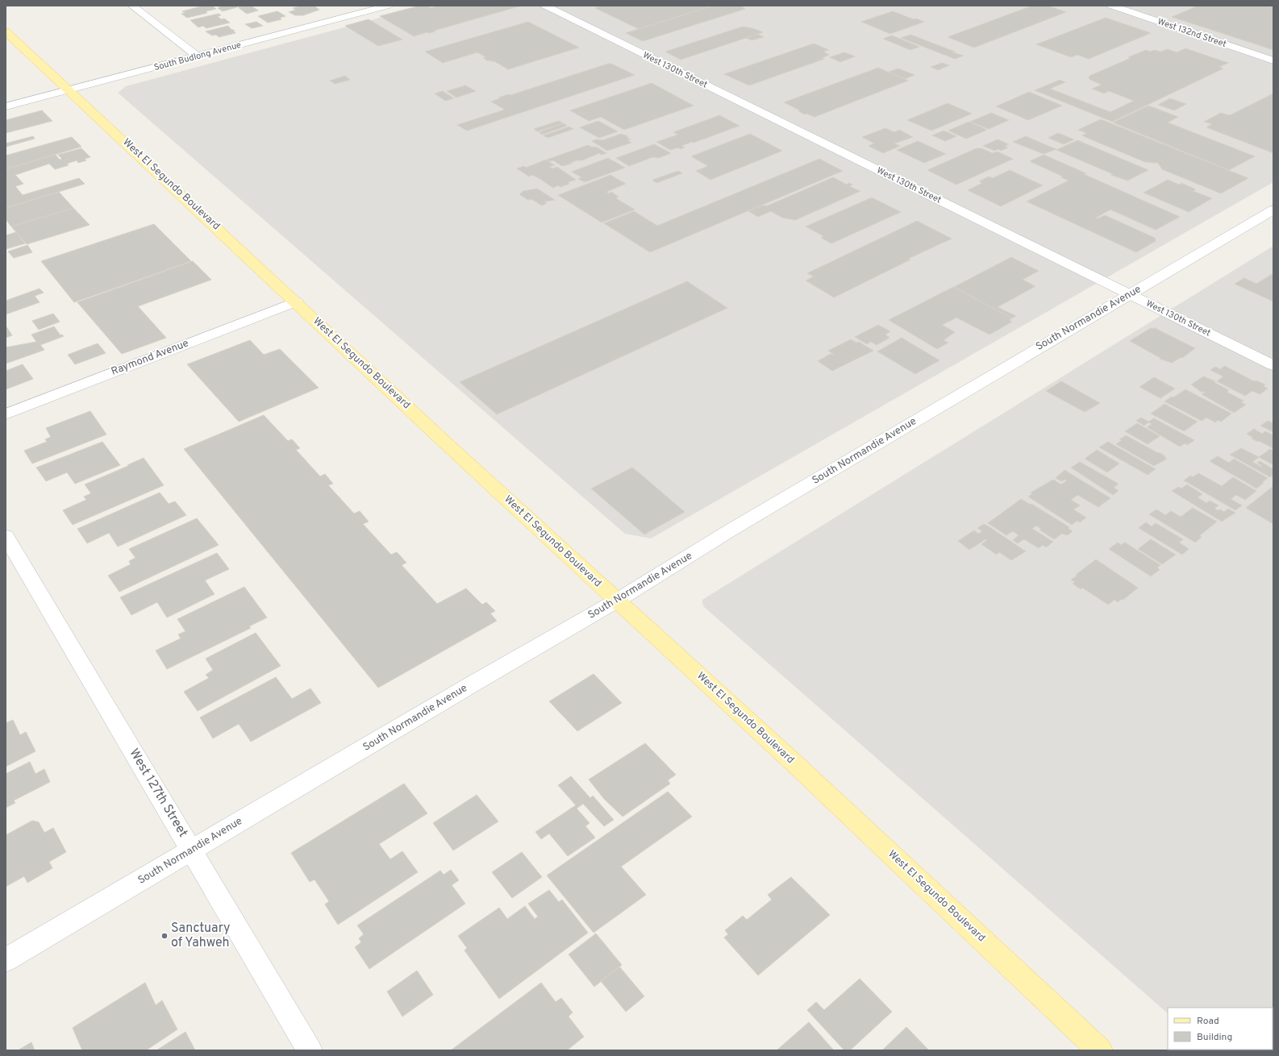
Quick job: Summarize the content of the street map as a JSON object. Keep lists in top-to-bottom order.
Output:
{
  "streets": {
    "main road": ["West El Segundo Boulevard"],
    "street": [
      "West 132nd Street",
      "South Budlong Avenue",
      "West 130th Street",
      "South Normandie Avenue",
      "Raymond Avenue",
      "West 127th Street"
    ]
  },
  "crossings": [
    ["South Budlong Avenue", "West El Segundo Boulevard"],
    ["West 130th Street", "South Normandie Avenue"],
    ["West El Segundo Boulevard", "South Normandie Avenue"],
    ["West El Segundo Boulevard", "Raymond Avenue"],
    ["South Normandie Avenue", "West 127th Street"]
  ],
  "places": ["Sanctuary of Yahweh"],
  "legend": ["Road", "Building"]
}
